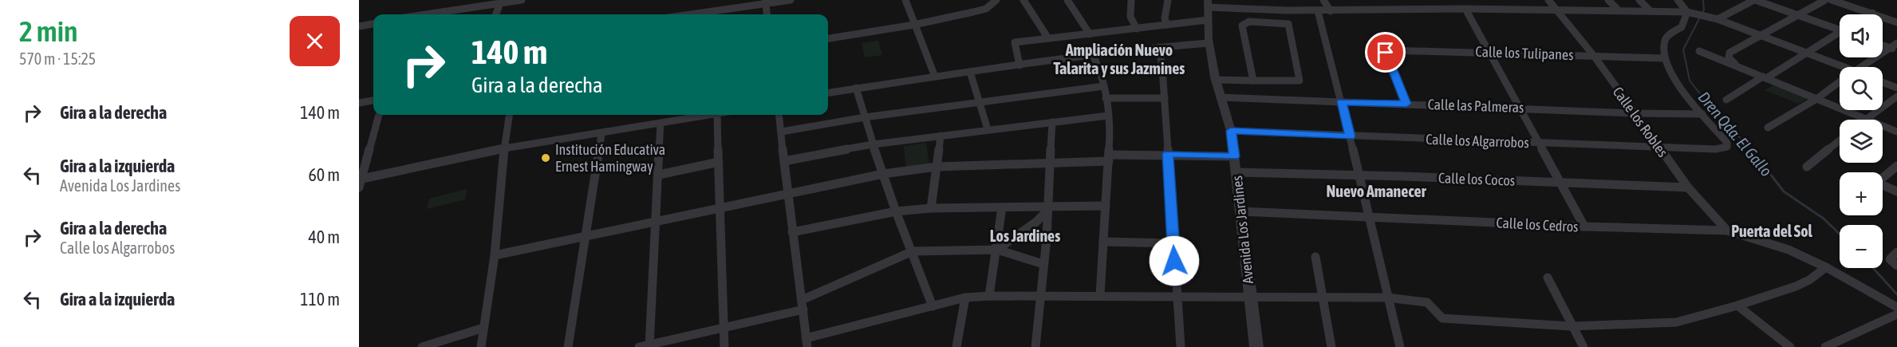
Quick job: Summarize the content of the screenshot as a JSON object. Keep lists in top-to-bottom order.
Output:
{
  "streets": {
    "street": [
      "Calle los Tulipanes",
      "Calle las Palmeras",
      "Calle los Robles",
      "Calle los Algarrobos",
      "Calle los Cocos",
      "Calle los Cedros",
      "Avenida Los Jardines"
    ]
  },
  "crossings": [
    ["Calle los Tulipanes", "Calle las Palmeras"],
    ["Calle los Tulipanes", "Calle los Robles"],
    ["Calle las Palmeras", "Calle los Robles"],
    ["Calle las Palmeras", "Calle los Algarrobos"],
    ["Calle las Palmeras", "Avenida Los Jardines"],
    ["Calle los Robles", "Calle los Algarrobos"],
    ["Calle los Robles", "Calle los Cocos"],
    ["Calle los Robles", "Calle los Cedros"],
    ["Calle los Algarrobos", "Avenida Los Jardines"],
    ["Calle los Cocos", "Avenida Los Jardines"],
    ["Calle los Cedros", "Avenida Los Jardines"]
  ],
  "districts": [
    "Ampliación Nuevo Talarita y sus Jazmines",
    "Nuevo Amanecer",
    "Puerta del Sol",
    "Los Jardines"
  ],
  "water": ["Dren Qda. El Gallo"],
  "places": ["Institución Educativa Ernest Hamingway"],
  "page": {
    "heading": ["2 min", "570 m · 15:25"],
    "map_buttons": ["+", "−"],
    "turn": ["140 m", "Gira a la derecha"],
    "list": [
      {
        "name": "Gira a la derecha",
        "value": "140 m"
      },
      {
        "name": "Gira a la izquierda",
        "note": "Avenida Los Jardines",
        "value": "60 m"
      },
      {
        "name": "Gira a la derecha",
        "note": "Calle los Algarrobos",
        "value": "40 m"
      },
      {
        "name": "Gira a la izquierda",
        "value": "110 m"
      }
    ]
  }
}
